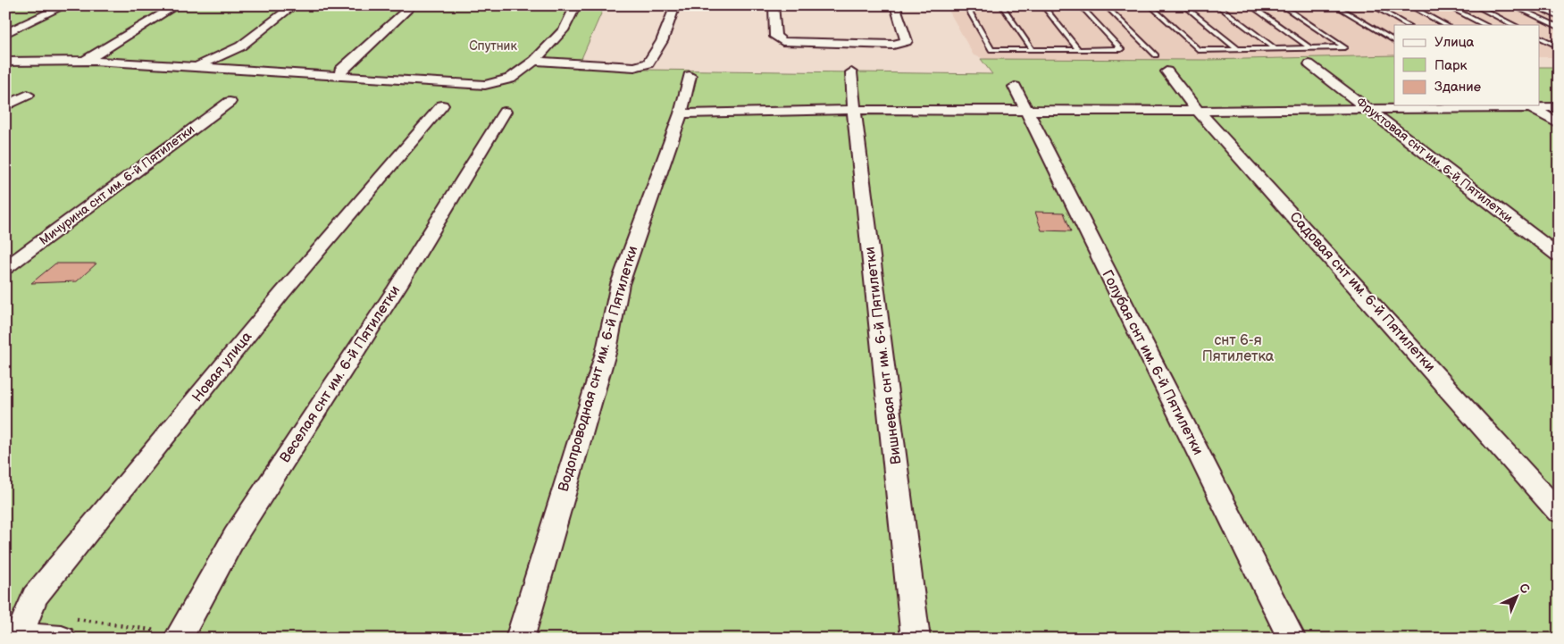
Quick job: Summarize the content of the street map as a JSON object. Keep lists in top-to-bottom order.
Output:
{
  "streets": {
    "street": [
      "Фруктовая снт им. 6-й Пятилетки",
      "Мичурина снт им. 6-й Пятилетки",
      "Садовая снт им. 6-й Пятилетки",
      "Вишневая снт им. 6-й Пятилетки",
      "Голубая снт им. 6-й Пятилетки",
      "Новая улица",
      "Водопроводная снт им. 6-й Пятилетки",
      "Веселая снт им. 6-й Пятилетки"
    ]
  },
  "parks": ["Спутник", "снт 6-я Пятилетка"],
  "legend": ["Улица", "Парк", "Здание"],
  "north": "top right"
}
